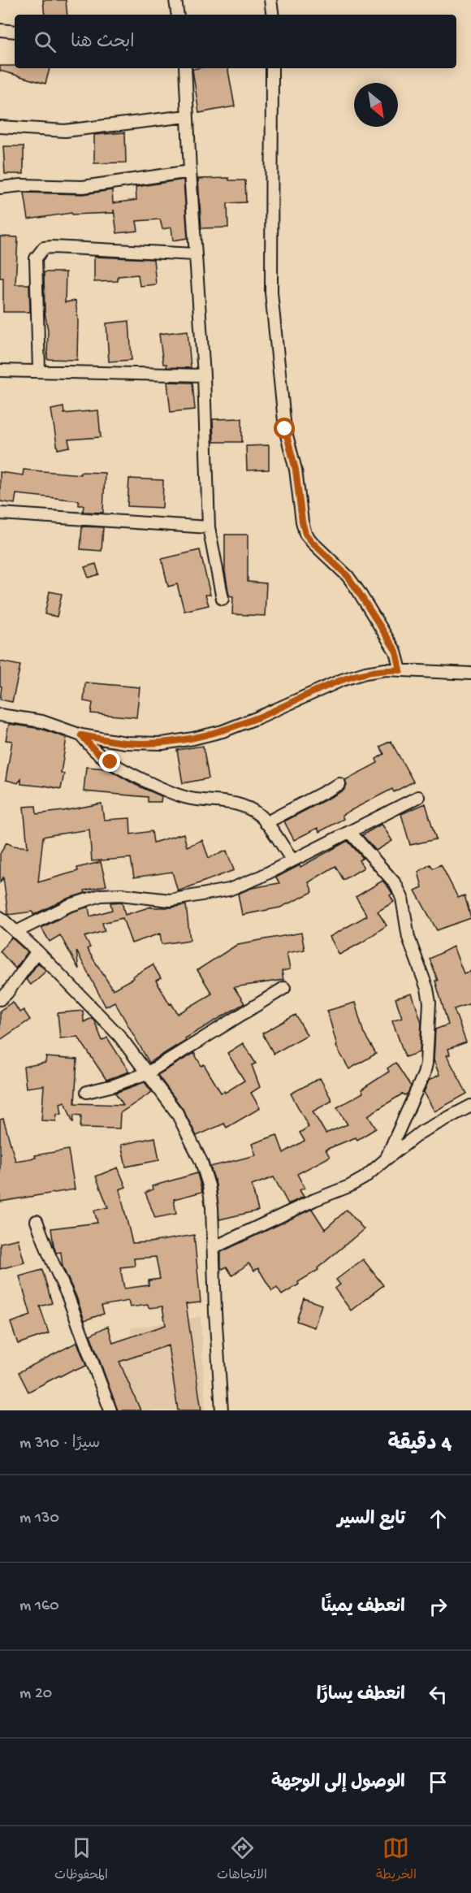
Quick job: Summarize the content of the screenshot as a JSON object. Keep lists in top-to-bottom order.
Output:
{
  "north": "bottom right",
  "page": {
    "search": "ابحث هنا",
    "heading": ["4 دقيقة", "سيرًا · 310 m"],
    "list": [
      ["تابع السير", "130 m"],
      ["انعطف يمينًا", "160 m"],
      ["انعطف يسارًا", "20 m"],
      "الوصول إلى الوجهة"
    ],
    "nav": ["الخريطة", "الاتجاهات", "المحفوظات"]
  }
}
